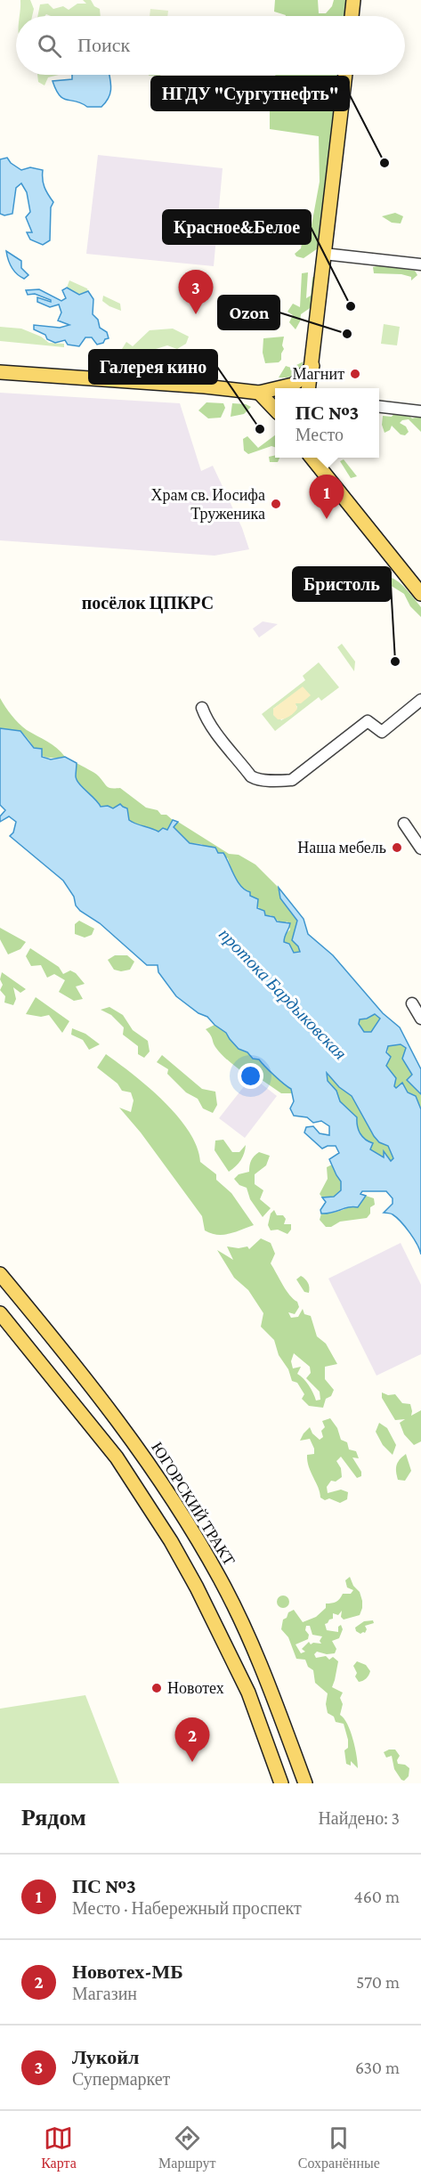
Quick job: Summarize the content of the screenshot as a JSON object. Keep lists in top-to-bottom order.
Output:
{
  "streets": {
    "main road": ["ЮГОРСКИЙ ТРАКТ"]
  },
  "districts": ["посёлок ЦПКРС"],
  "water": ["протока Бардыковская"],
  "places": [
    "НГДУ \"Сургутнефть\"",
    "Красное&Белое",
    "Ozon",
    "Магнит",
    "Галерея кино",
    "Храм св. Иосифа Труженика",
    "Бристоль",
    "Наша мебель",
    "Новотех"
  ],
  "page": {
    "search": "Поиск",
    "pins": ["3", "1", "2"],
    "popup": ["ПС №3", "Место"],
    "heading": ["Рядом", "Найдено: 3"],
    "list": [
      {
        "mark": "1",
        "name": "ПС №3",
        "note": "Место · Набережный проспект",
        "value": "460 m"
      },
      {
        "mark": "2",
        "name": "Новотех-МБ",
        "note": "Магазин",
        "value": "570 m"
      },
      {
        "mark": "3",
        "name": "Лукойл",
        "note": "Супермаркет",
        "value": "630 m"
      }
    ],
    "nav": ["Карта", "Маршрут", "Сохранённые"]
  }
}
